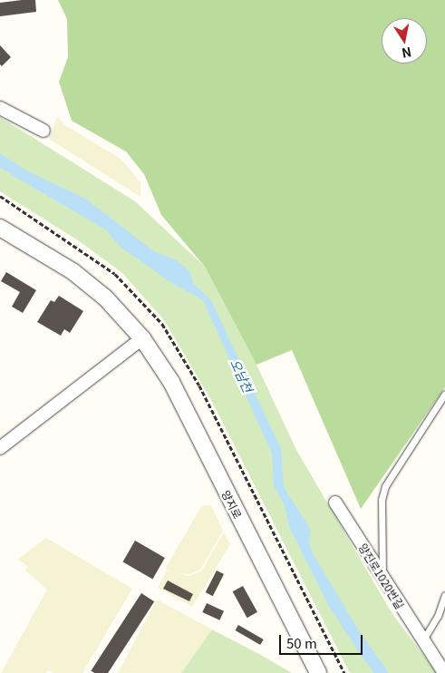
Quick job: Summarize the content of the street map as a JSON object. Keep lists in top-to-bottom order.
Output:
{
  "streets": {
    "street": ["양지로", "양진로1020번길"]
  },
  "water": ["오남천"],
  "scale_bar": "50 m",
  "north": "bottom"
}
